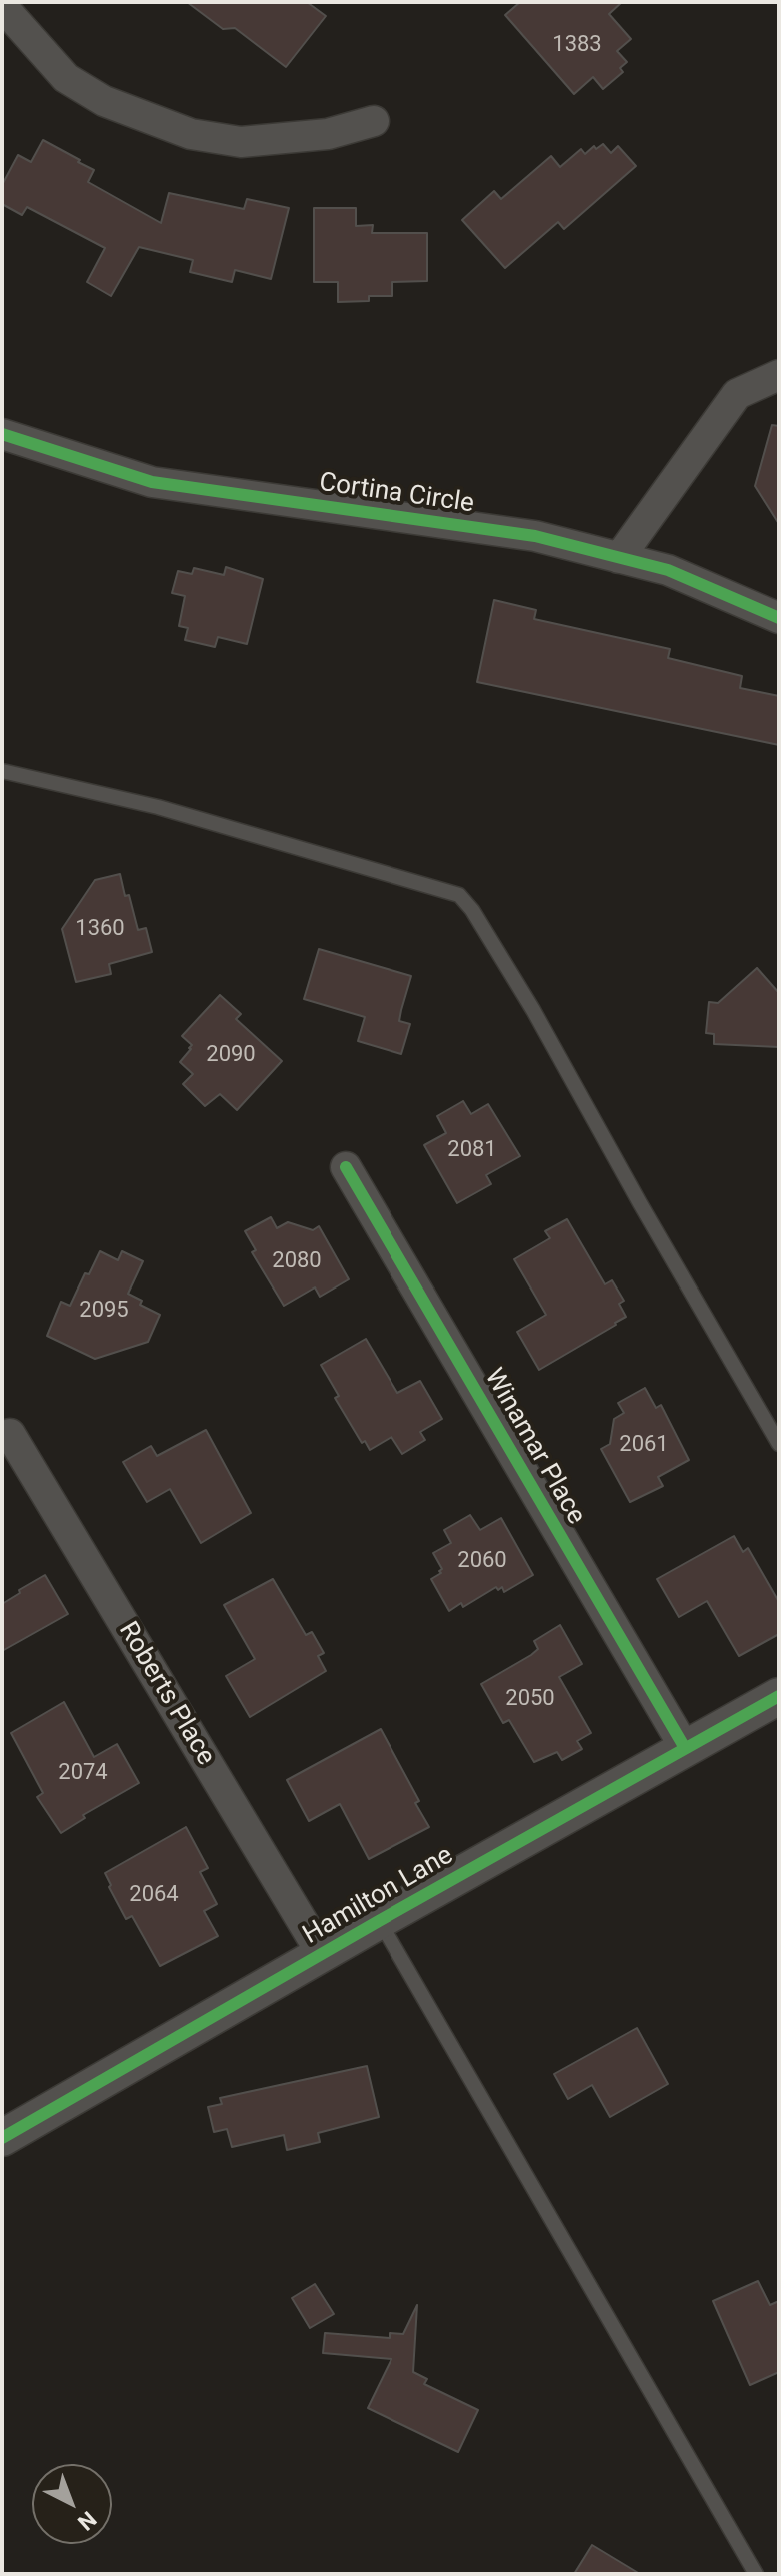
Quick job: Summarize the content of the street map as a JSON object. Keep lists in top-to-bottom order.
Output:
{
  "streets": {
    "street": [
      "Cortina Circle",
      "Winamar Place",
      "Roberts Place",
      "Hamilton Lane"
    ]
  },
  "crossings": [
    ["Winamar Place", "Hamilton Lane"],
    ["Roberts Place", "Hamilton Lane"]
  ],
  "house_numbers": [
    "1383",
    "1360",
    "2090",
    "2081",
    "2080",
    "2095",
    "2061",
    "2060",
    "2050",
    "2074",
    "2064"
  ],
  "north": "bottom right"
}
